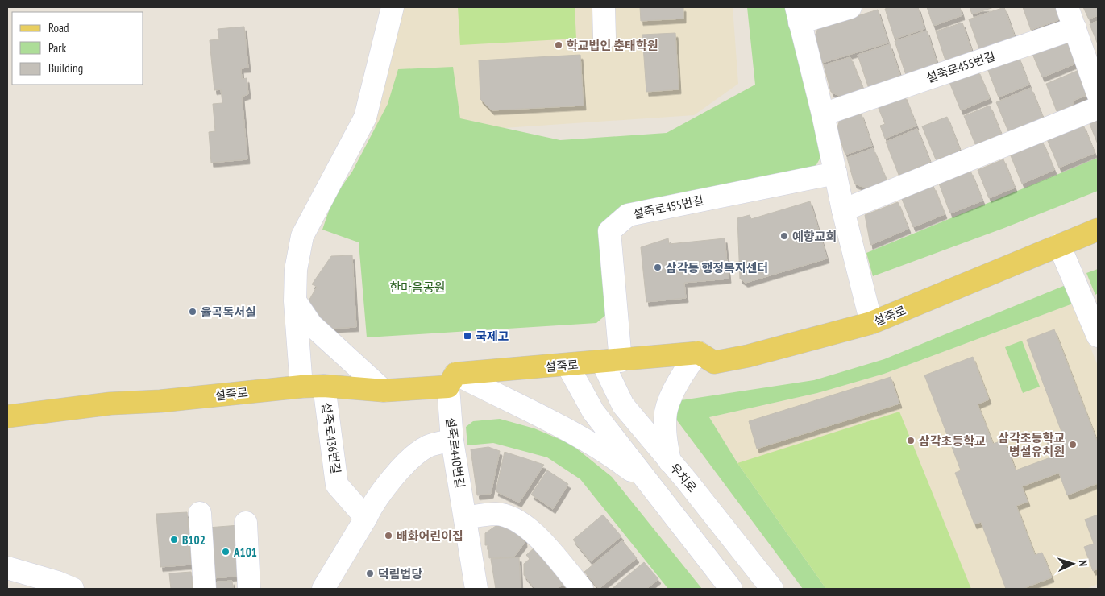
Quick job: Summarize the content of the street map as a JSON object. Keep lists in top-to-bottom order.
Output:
{
  "streets": {
    "main road": ["설죽로"],
    "street": [
      "설죽로455번길",
      "설죽로436번길",
      "설죽로440번길",
      "우치로"
    ]
  },
  "crossings": [
    ["설죽로455번길", "설죽로"],
    ["설죽로455번길", "우치로"],
    ["설죽로", "설죽로436번길"],
    ["설죽로", "설죽로440번길"],
    ["설죽로", "우치로"]
  ],
  "parks": ["한마음공원"],
  "places": {
    "other": [
      "학교법인 춘태학원",
      "예향교회",
      "삼각동 행정복지센터",
      "율곡독서실",
      "삼각초등학교",
      "삼각초등학교 병설유치원",
      "배화어린이집",
      "B102",
      "A101",
      "덕림법당"
    ],
    "transit": ["국제고"]
  },
  "legend": ["Road", "Park", "Building"],
  "north": "right"
}
